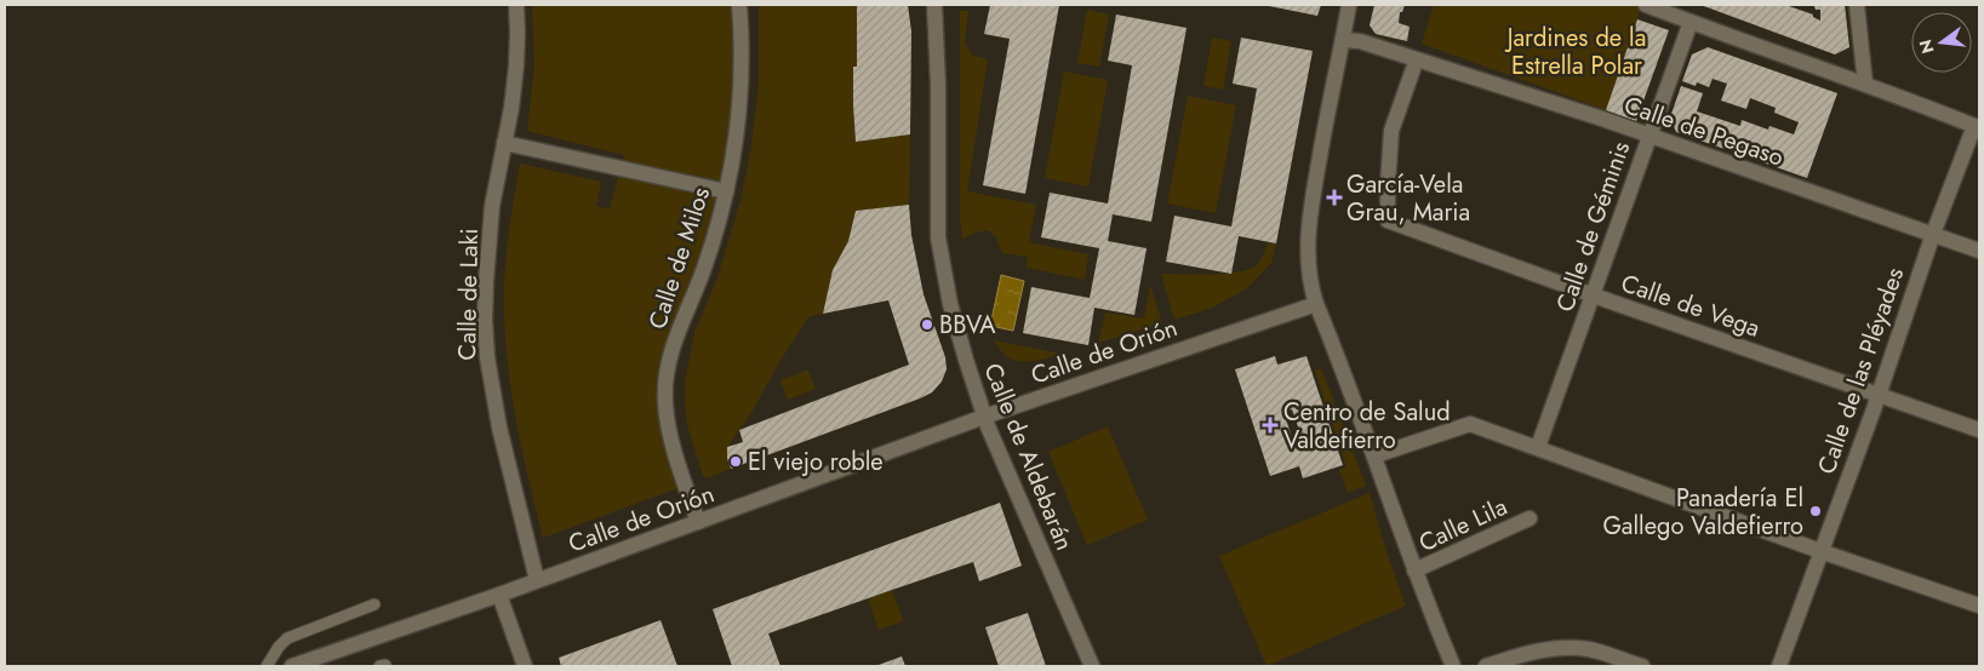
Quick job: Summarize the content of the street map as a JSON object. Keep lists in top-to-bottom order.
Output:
{
  "streets": {
    "street": [
      "Calle de Pegaso",
      "Calle de Géminis",
      "Calle de Milos",
      "Calle de Laki",
      "Calle de Vega",
      "Calle de Orión",
      "Calle de las Pléyades",
      "Calle de Aldebarán",
      "Calle Lila"
    ]
  },
  "crossings": [
    ["Calle de Pegaso", "Calle de Géminis"],
    ["Calle de Pegaso", "Calle de las Pléyades"],
    ["Calle de Géminis", "Calle de Vega"],
    ["Calle de Milos", "Calle de Orión"],
    ["Calle de Laki", "Calle de Orión"],
    ["Calle de Vega", "Calle de las Pléyades"],
    ["Calle de Orión", "Calle de Aldebarán"]
  ],
  "parks": ["Jardines de la Estrella Polar"],
  "places": {
    "health": ["García-Vela Grau, Maria", "Centro de Salud Valdefierro"],
    "other": ["BBVA", "El viejo roble", "Panadería El Gallego Valdefierro"]
  },
  "north": "left"
}
